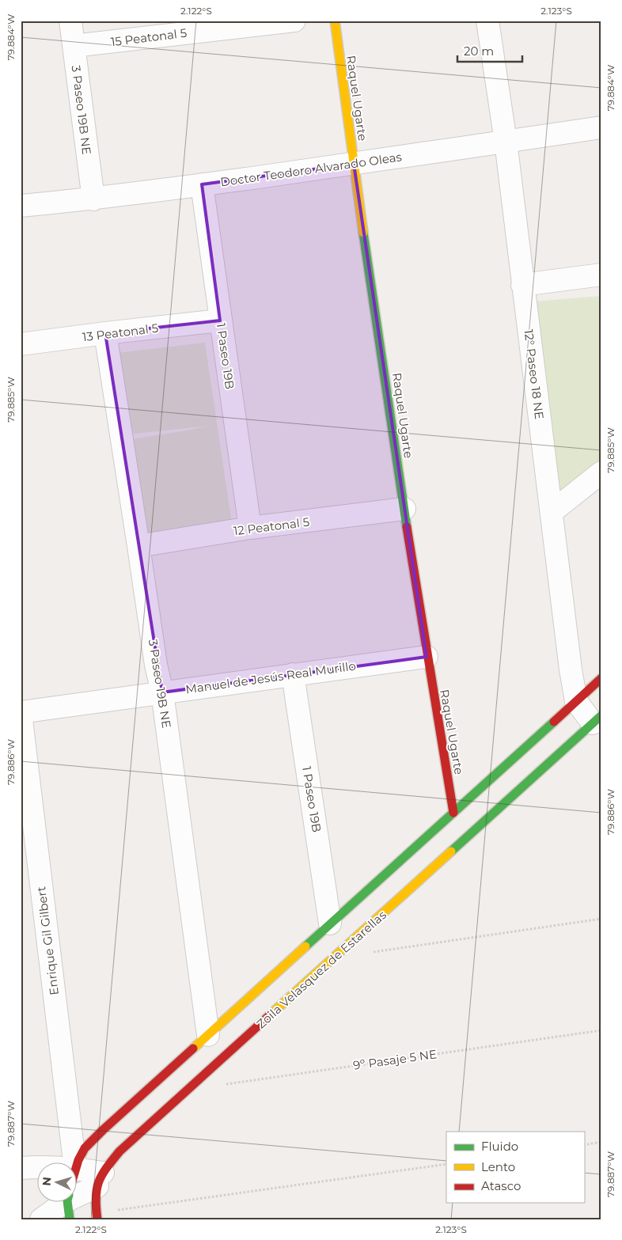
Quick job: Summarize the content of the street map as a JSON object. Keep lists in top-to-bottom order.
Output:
{
  "streets": {
    "street": [
      "15 Peatonal 5",
      "Raquel Ugarte",
      "3 Paseo 19B NE",
      "Doctor Teodoro Alvarado Oleas",
      "13 Peatonal 5",
      "1 Paseo 19B",
      "12° Paseo 18 NE",
      "12 Peatonal 5",
      "Manuel de Jesús Real Murillo",
      "Enrique Gil Gilbert",
      "Zoila Velasquez de Estarellas"
    ],
    "path": ["9º Pasaje 5 NE"]
  },
  "crossings": [
    ["15 Peatonal 5", "3 Paseo 19B NE"],
    ["Raquel Ugarte", "Doctor Teodoro Alvarado Oleas"],
    ["Raquel Ugarte", "12 Peatonal 5"],
    ["Raquel Ugarte", "Manuel de Jesús Real Murillo"],
    ["3 Paseo 19B NE", "Doctor Teodoro Alvarado Oleas"],
    ["3 Paseo 19B NE", "13 Peatonal 5"],
    ["3 Paseo 19B NE", "12 Peatonal 5"],
    ["3 Paseo 19B NE", "Manuel de Jesús Real Murillo"],
    ["Doctor Teodoro Alvarado Oleas", "1 Paseo 19B"],
    ["Doctor Teodoro Alvarado Oleas", "12° Paseo 18 NE"],
    ["13 Peatonal 5", "1 Paseo 19B"],
    ["1 Paseo 19B", "12 Peatonal 5"],
    ["1 Paseo 19B", "Manuel de Jesús Real Murillo"],
    ["12° Paseo 18 NE", "Zoila Velasquez de Estarellas"],
    ["Manuel de Jesús Real Murillo", "Enrique Gil Gilbert"],
    ["Zoila Velasquez de Estarellas", "9º Pasaje 5 NE"]
  ],
  "legend": ["Fluido", "Lento", "Atasco"],
  "scale_bar": "20 m",
  "north": "left",
  "coordinates": [
    "2.122°S",
    "2.123°S",
    "79.884°W",
    "79.885°W",
    "79.886°W",
    "79.887°W"
  ]
}
